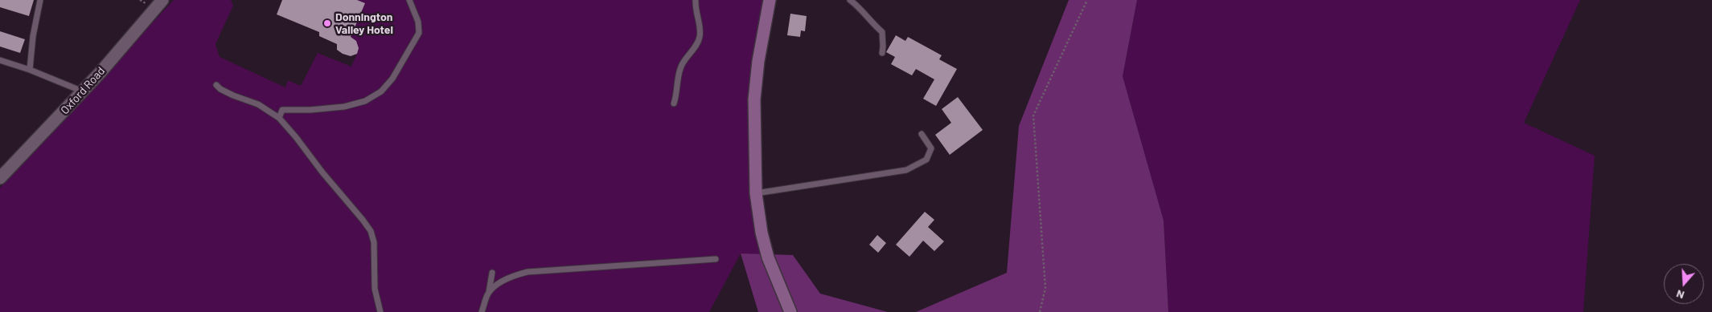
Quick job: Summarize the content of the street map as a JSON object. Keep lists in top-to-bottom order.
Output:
{
  "streets": {
    "street": ["Oxford Road"]
  },
  "places": ["Donnington Valley Hotel"],
  "north": "bottom"
}
